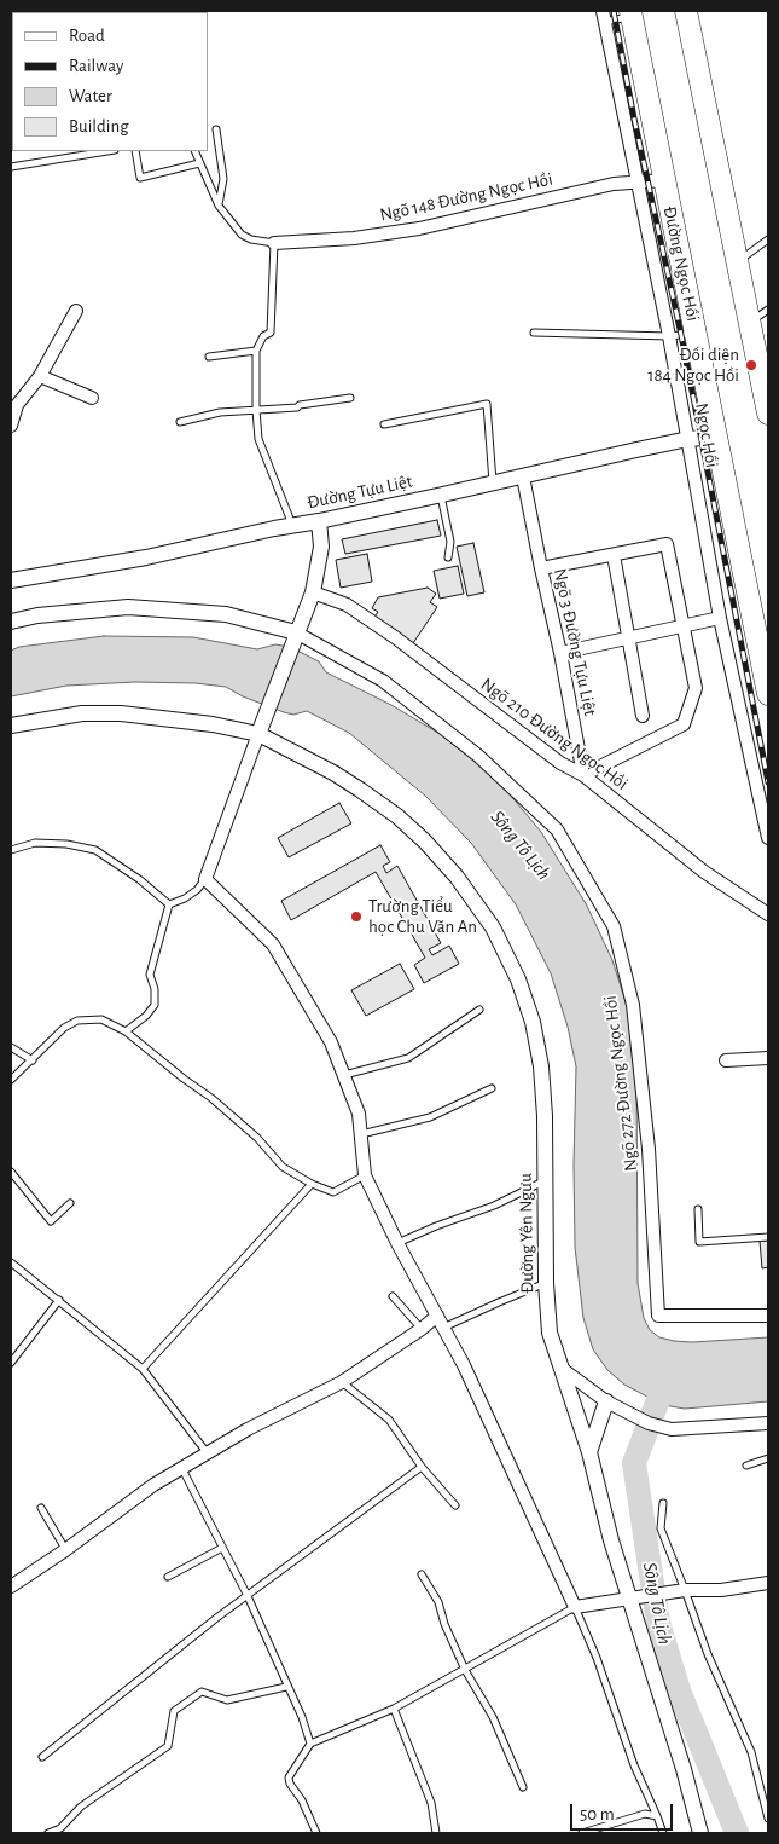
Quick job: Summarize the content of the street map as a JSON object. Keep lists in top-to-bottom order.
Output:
{
  "streets": {
    "highway": ["Đường Ngọc Hồi"],
    "street": [
      "Ngõ 148 Đường Ngọc Hồi",
      "Ngọc Hồi",
      "Đường Tựu Liệt",
      "Ngõ 3 Đường Tựu Liệt",
      "Ngõ 210 Đường Ngọc Hồi",
      "Ngõ 272 Đường Ngọc Hồi",
      "Đường Yên Ngưu"
    ]
  },
  "crossings": [
    ["Ngõ 148 Đường Ngọc Hồi", "Đường Ngọc Hồi"],
    ["Ngõ 148 Đường Ngọc Hồi", "Ngọc Hồi"],
    ["Đường Ngọc Hồi", "Đường Tựu Liệt"],
    ["Ngọc Hồi", "Đường Tựu Liệt"],
    ["Đường Tựu Liệt", "Ngõ 3 Đường Tựu Liệt"],
    ["Ngõ 3 Đường Tựu Liệt", "Ngõ 210 Đường Ngọc Hồi"]
  ],
  "water": ["Sông Tô Lịch"],
  "places": ["Đối diện 184 Ngọc Hồi", "Trường Tiểu học Chu Văn An"],
  "legend": [
    "Road",
    "Railway",
    "Water",
    "Building"
  ],
  "scale_bar": "50 m"
}
